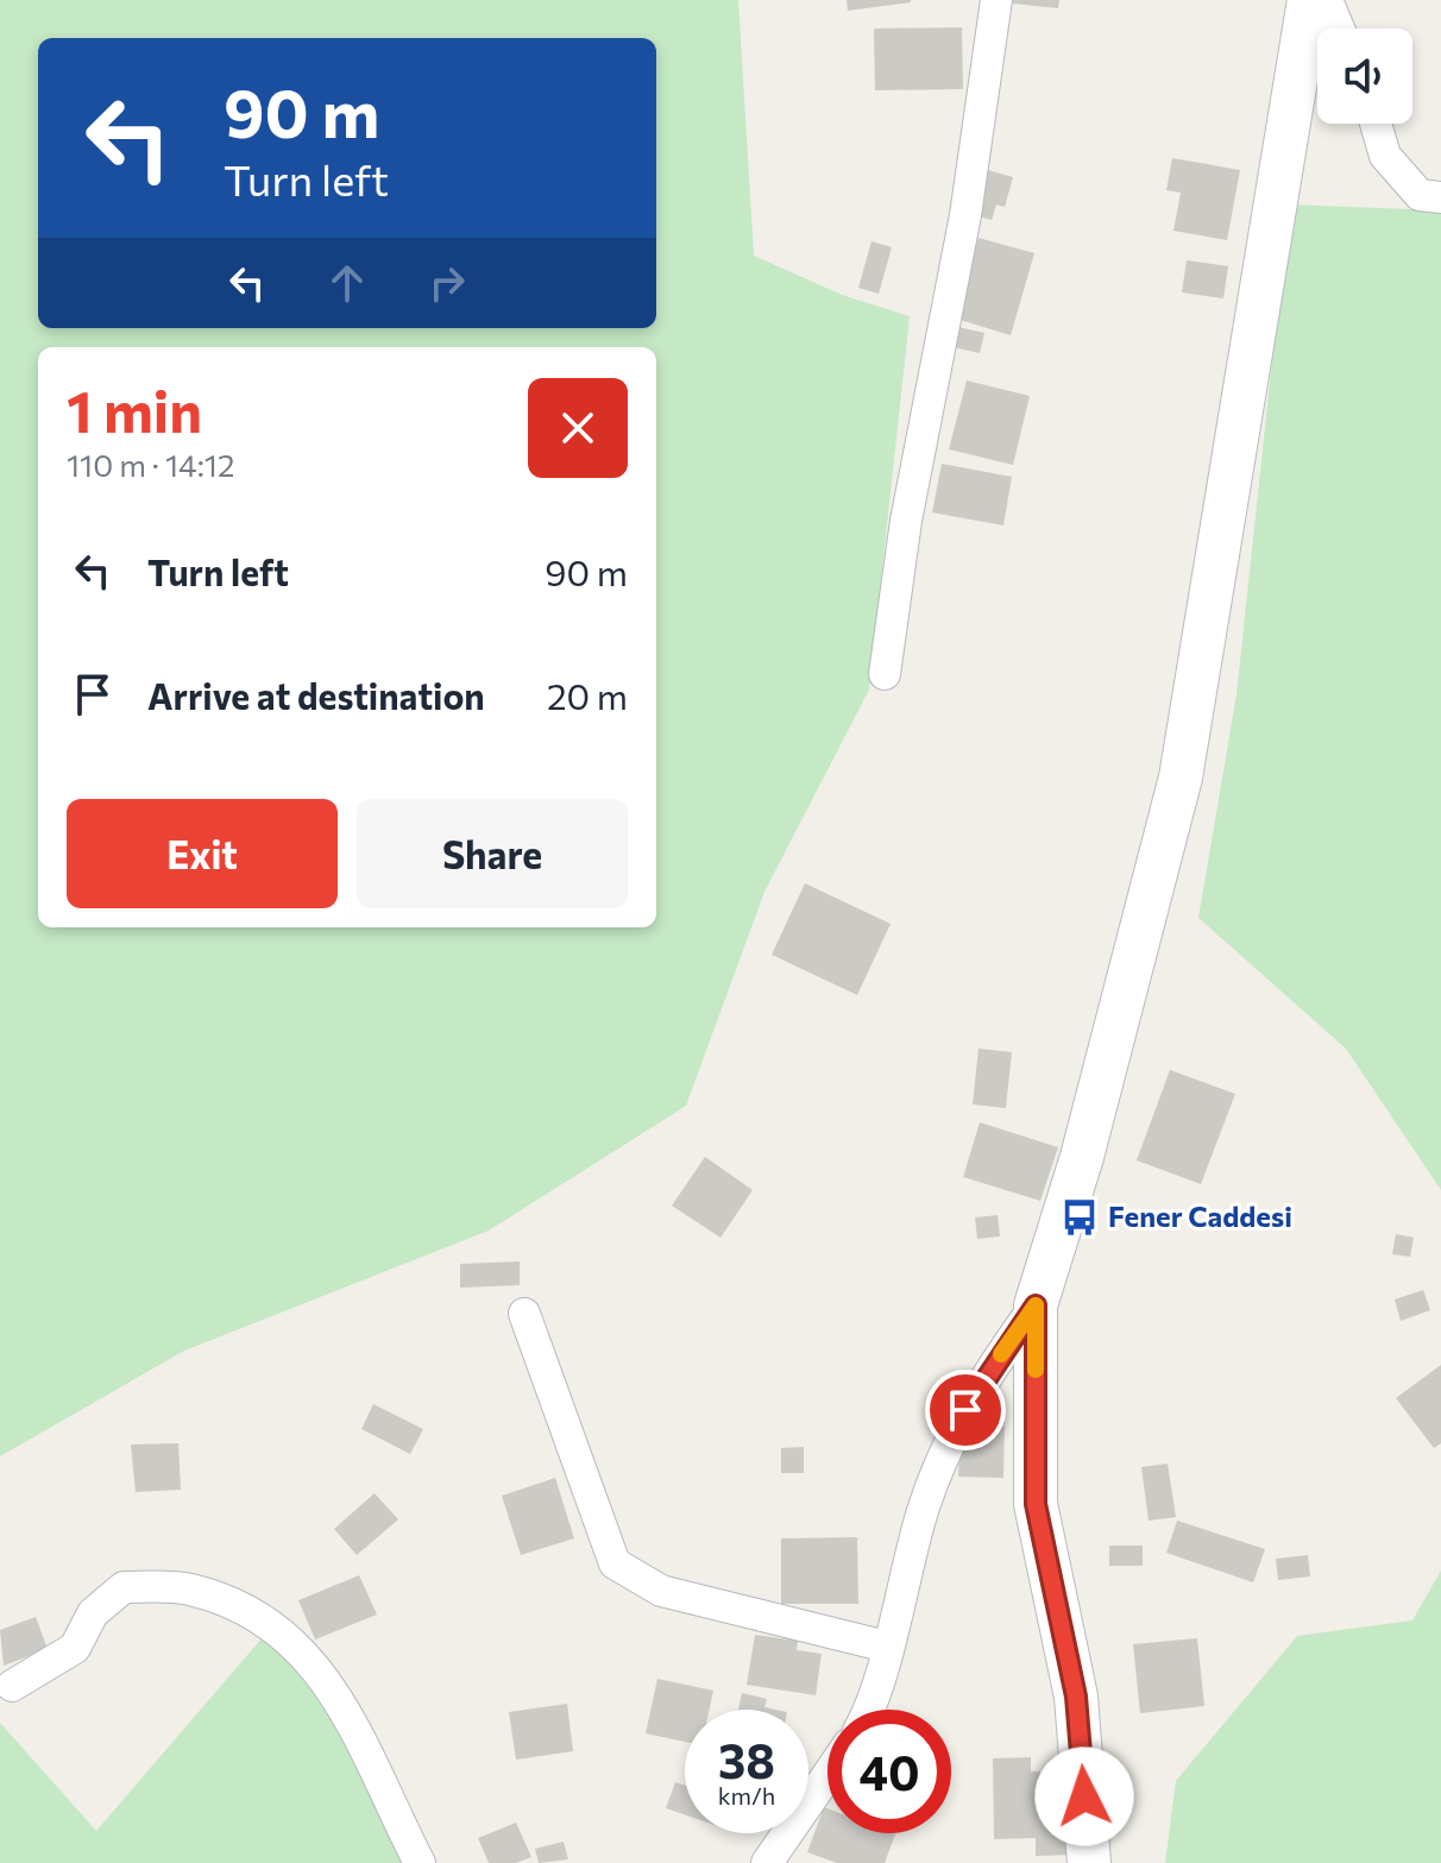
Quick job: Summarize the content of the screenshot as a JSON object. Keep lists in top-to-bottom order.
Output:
{
  "places": {
    "bus stop": ["Fener Caddesi"]
  },
  "page": {
    "turn": ["90 m", "Turn left"],
    "heading": ["1 min", "110 m · 14:12"],
    "list": [
      {
        "name": "Turn left",
        "value": "90 m"
      },
      {
        "name": "Arrive at destination",
        "value": "20 m"
      }
    ],
    "buttons": ["Exit", "Share"],
    "speed": "38 km/h",
    "limit": "40"
  }
}
